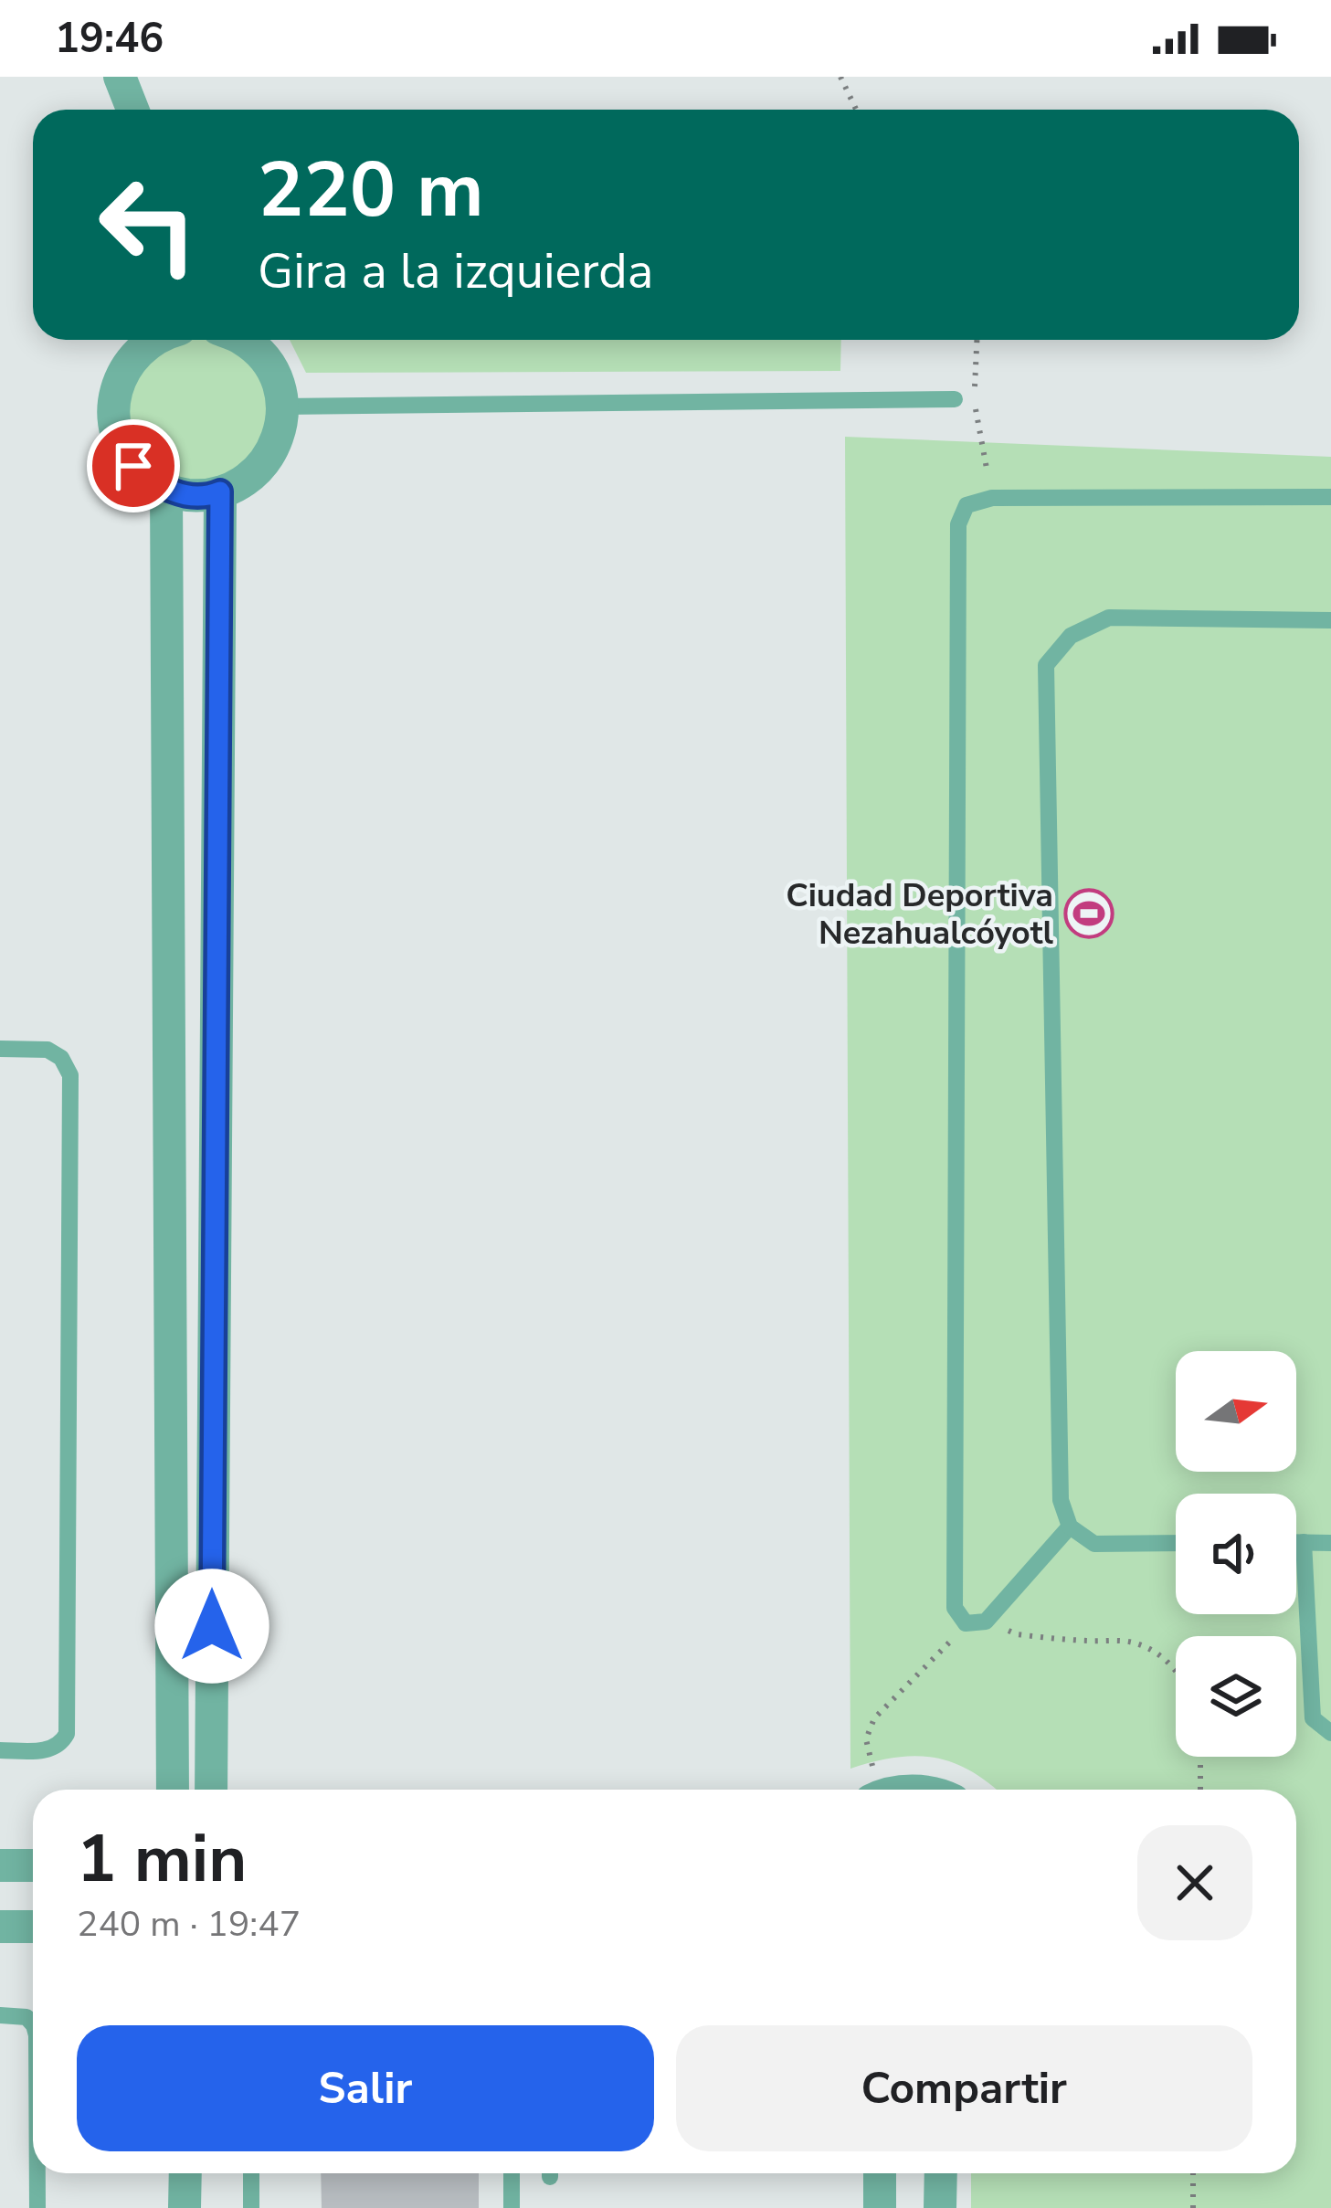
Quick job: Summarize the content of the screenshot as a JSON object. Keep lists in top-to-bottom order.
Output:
{
  "places": {
    "sports": ["Ciudad Deportiva Nezahualcóyotl"]
  },
  "north": "right",
  "page": {
    "status": "19:46",
    "turn": ["220 m", "Gira a la izquierda"],
    "heading": ["1 min", "240 m · 19:47"],
    "buttons": ["Salir", "Compartir"]
  }
}
